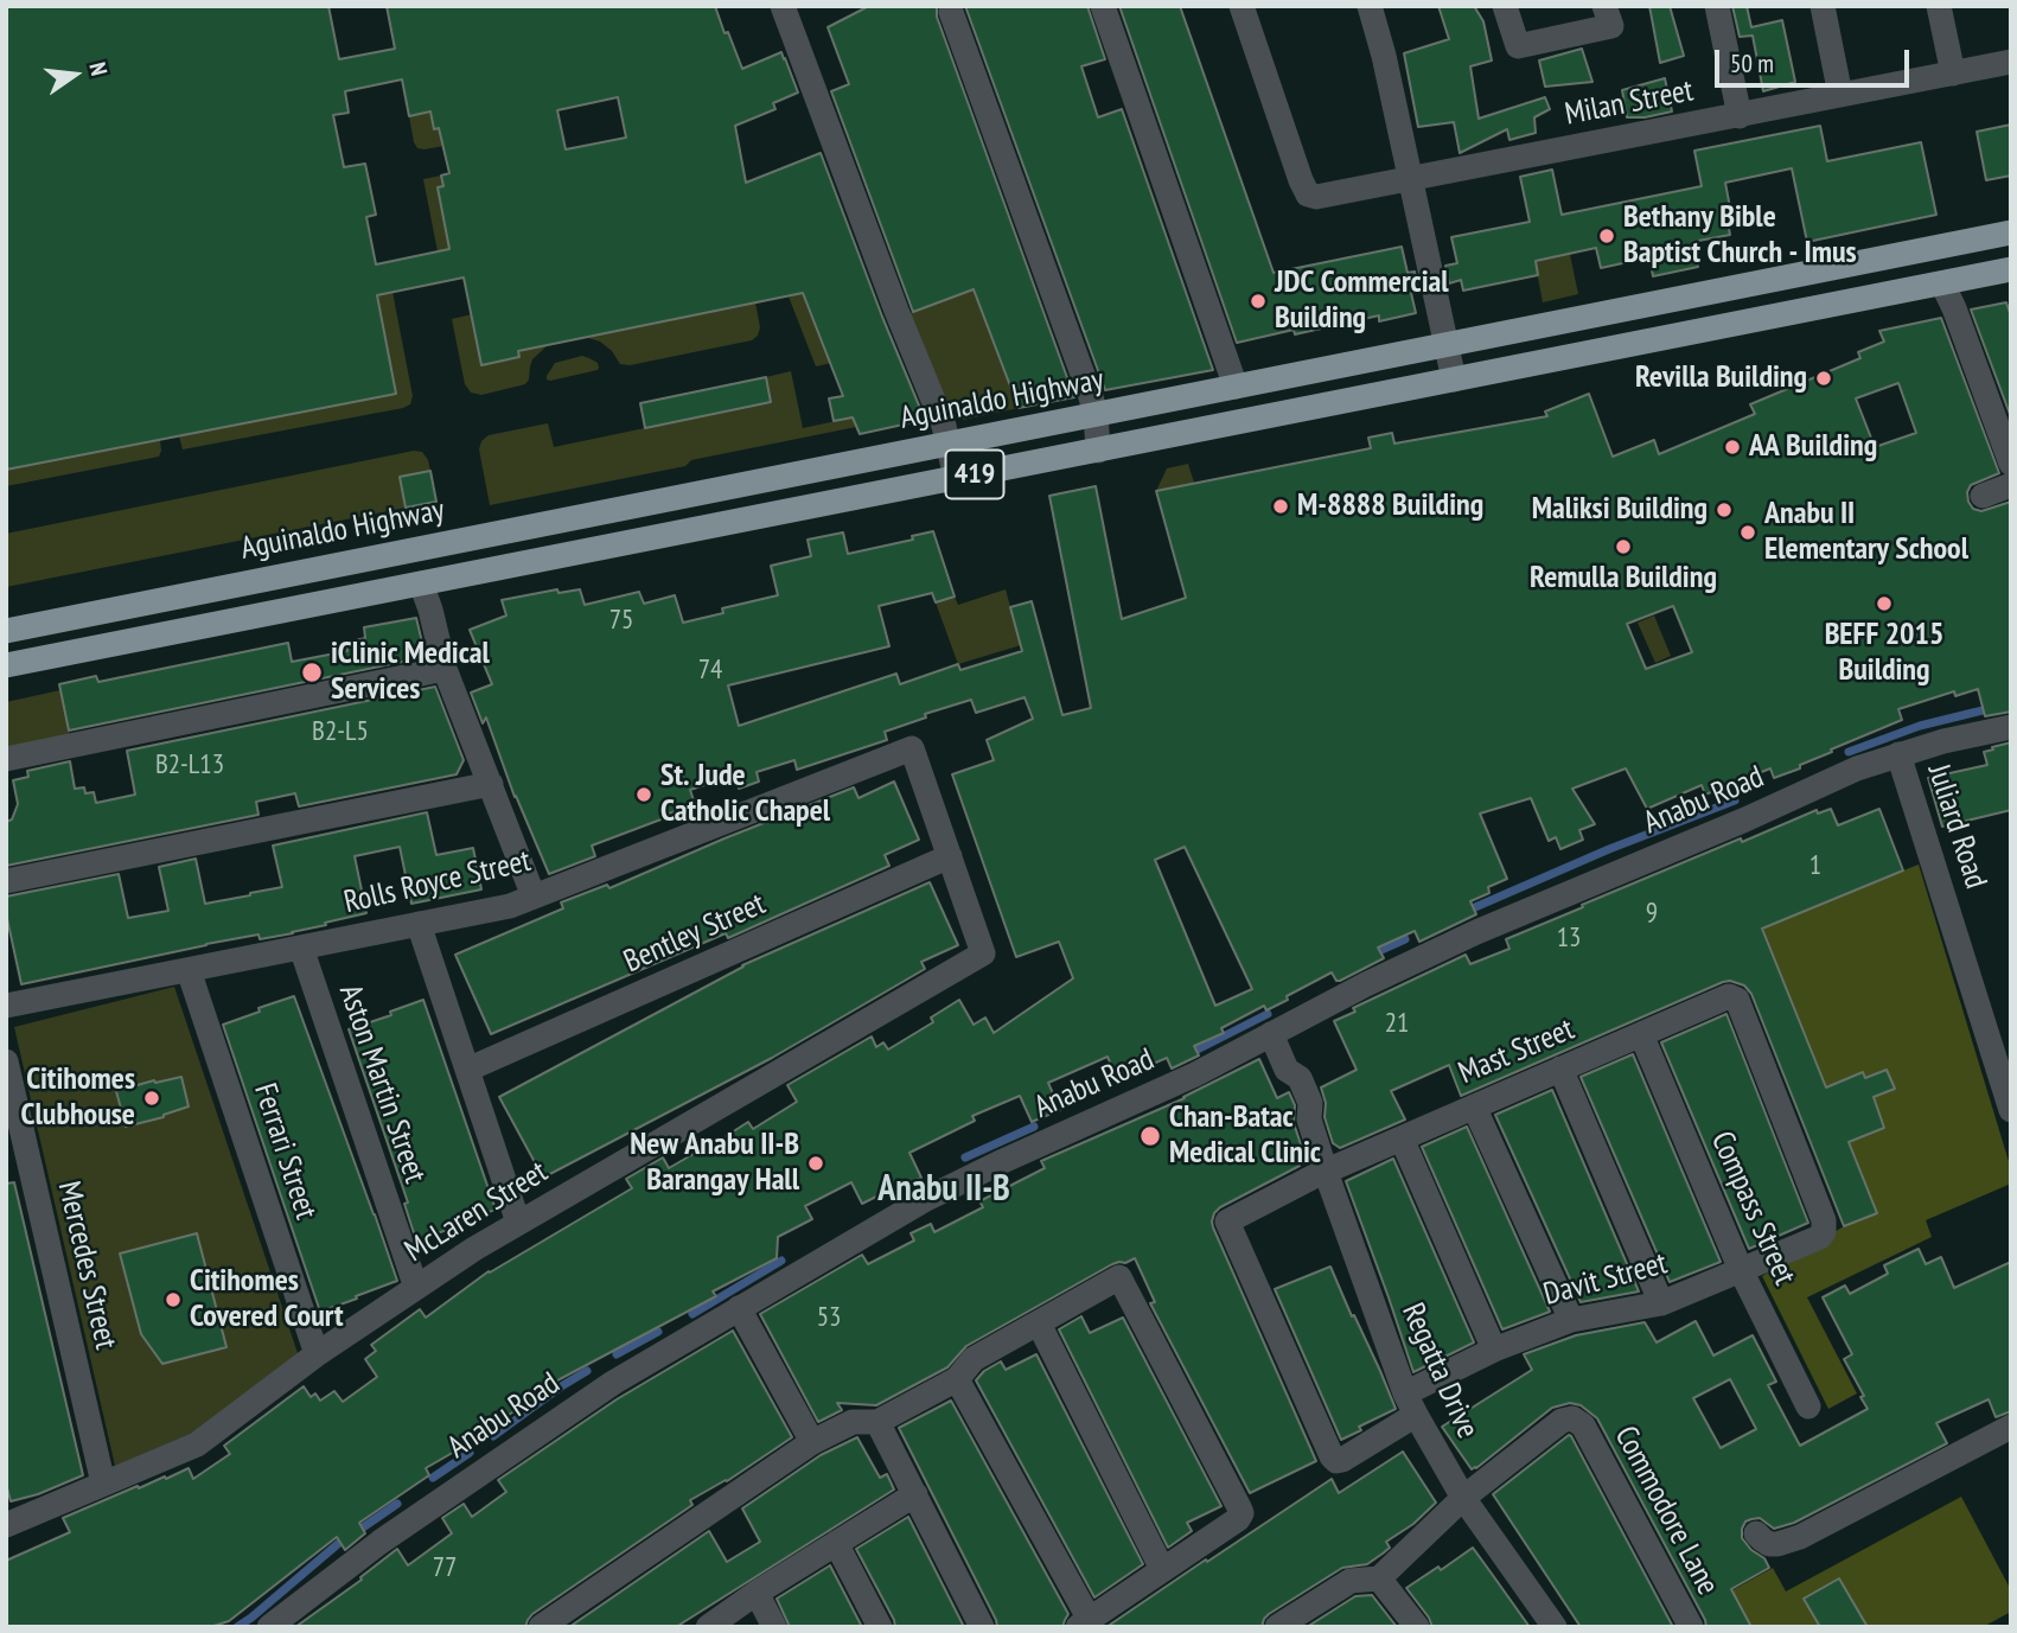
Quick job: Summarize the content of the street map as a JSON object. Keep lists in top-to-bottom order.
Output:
{
  "streets": {
    "highway": ["Aguinaldo Highway", "419"],
    "street": [
      "Milan Street",
      "Anabu Road",
      "Juliard Road",
      "Rolls Royce Street",
      "Bentley Street",
      "Mast Street",
      "Aston Martin Street",
      "Ferrari Street",
      "Compass Street",
      "McLaren Street",
      "Mercedes Street",
      "Davit Street",
      "Regatta Drive",
      "Commodore Lane"
    ]
  },
  "crossings": [
    ["Anabu Road", "Juliard Road"],
    ["Anabu Road", "Regatta Drive"],
    ["Rolls Royce Street", "Bentley Street"],
    ["Rolls Royce Street", "Aston Martin Street"],
    ["Rolls Royce Street", "Ferrari Street"],
    ["Rolls Royce Street", "McLaren Street"],
    ["Bentley Street", "McLaren Street"],
    ["Mast Street", "Compass Street"],
    ["Mast Street", "Davit Street"],
    ["Mast Street", "Regatta Drive"],
    ["Aston Martin Street", "McLaren Street"],
    ["Ferrari Street", "McLaren Street"],
    ["Compass Street", "Davit Street"],
    ["McLaren Street", "Mercedes Street"],
    ["Davit Street", "Regatta Drive"],
    ["Regatta Drive", "Commodore Lane"]
  ],
  "districts": ["Anabu II-B"],
  "places": [
    "Bethany Bible Baptist Church - Imus",
    "JDC Commercial Building",
    "Revilla Building",
    "AA Building",
    "M-8888 Building",
    "Maliksi Building",
    "Anabu II Elementary School",
    "Remulla Building",
    "BEFF 2015 Building",
    "iClinic Medical Services",
    "St. Jude Catholic Chapel",
    "Citihomes Clubhouse",
    "Chan-Batac Medical Clinic",
    "New Anabu II-B Barangay Hall",
    "Citihomes Covered Court"
  ],
  "house_numbers": [
    "75",
    "74",
    "B2-L5",
    "B2-L13",
    "1",
    "9",
    "13",
    "21",
    "53",
    "77"
  ],
  "scale_bar": "50 m",
  "north": "right"
}
